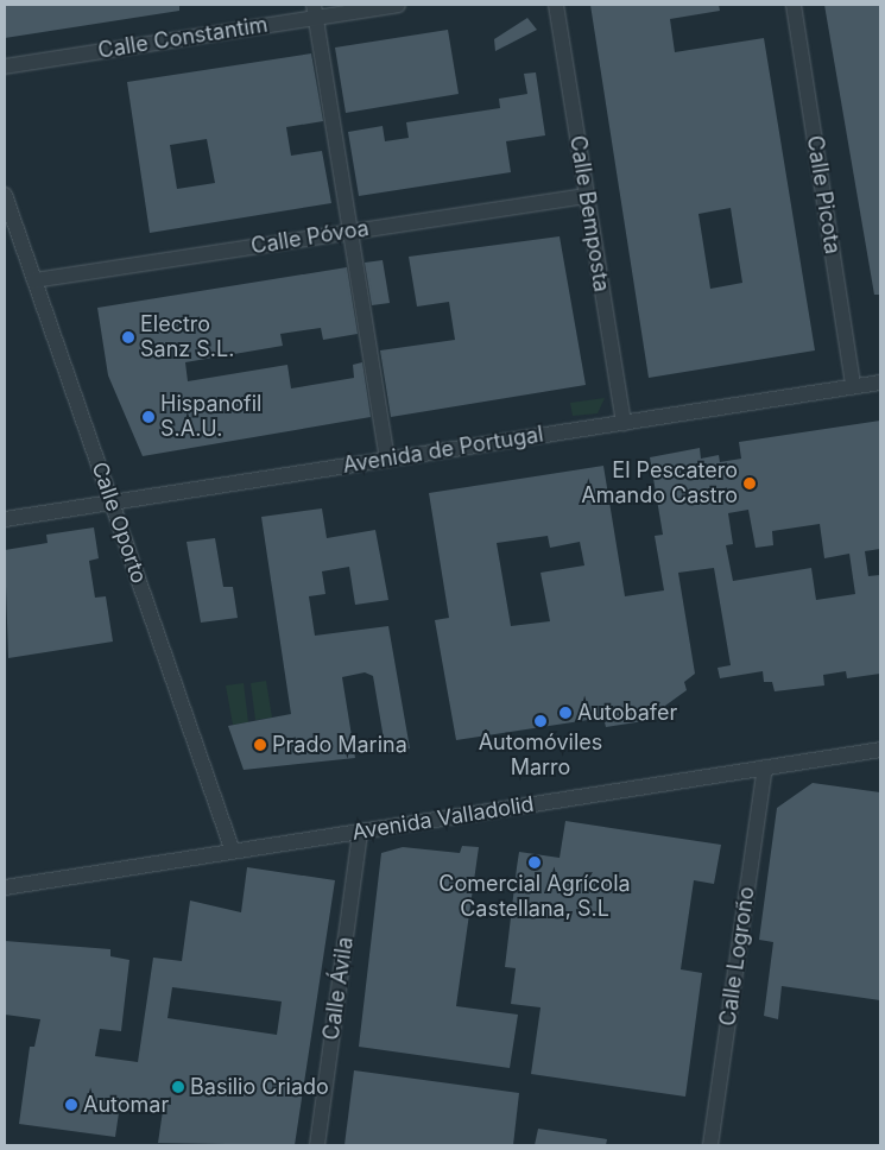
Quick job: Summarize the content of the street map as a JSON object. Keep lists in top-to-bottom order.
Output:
{
  "streets": {
    "street": [
      "Calle Constantim",
      "Calle Picota",
      "Calle Bemposta",
      "Calle Póvoa",
      "Avenida de Portugal",
      "Calle Oporto",
      "Avenida Valladolid",
      "Calle Logroño",
      "Calle Ávila"
    ]
  },
  "crossings": [
    ["Calle Picota", "Avenida de Portugal"],
    ["Calle Bemposta", "Calle Póvoa"],
    ["Calle Bemposta", "Avenida de Portugal"],
    ["Calle Póvoa", "Calle Oporto"],
    ["Avenida de Portugal", "Calle Oporto"],
    ["Calle Oporto", "Avenida Valladolid"],
    ["Avenida Valladolid", "Calle Logroño"],
    ["Avenida Valladolid", "Calle Ávila"]
  ],
  "places": [
    "Electro Sanz S.L.",
    "Hispanofil S.A.U.",
    "El Pescatero Amando Castro",
    "Autobafer",
    "Automóviles Marro",
    "Prado Marina",
    "Comercial Agrícola Castellana, S.L",
    "Basilio Criado",
    "Automar"
  ]
}
